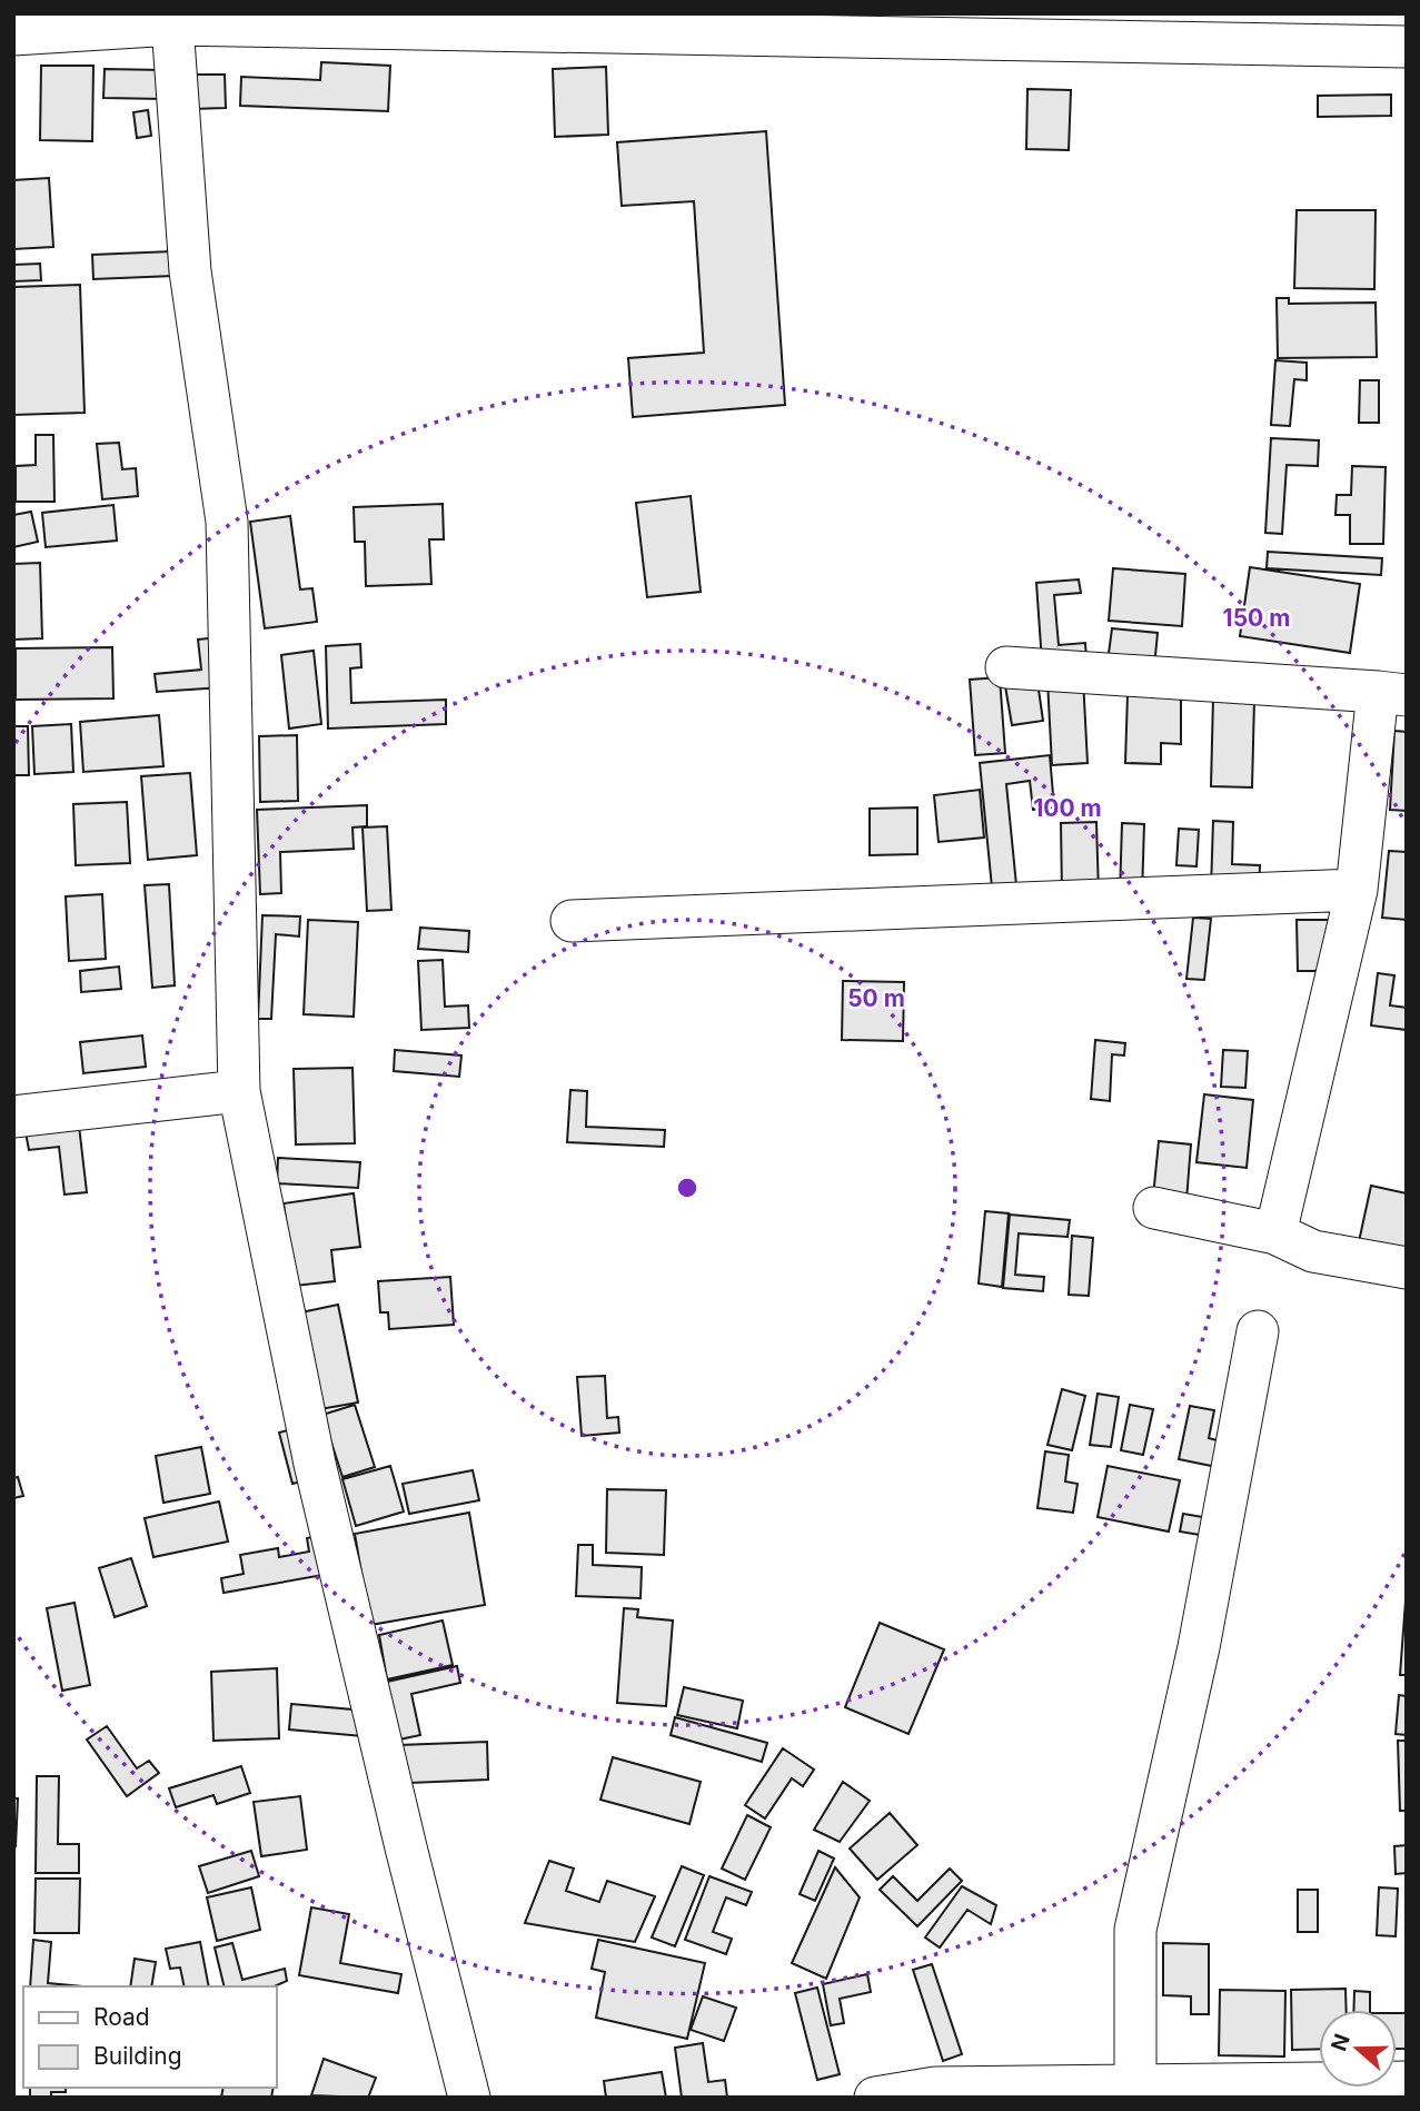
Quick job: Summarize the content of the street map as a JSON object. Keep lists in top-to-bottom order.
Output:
{
  "legend": ["Road", "Building"],
  "north": "left",
  "rings": ["150 m", "100 m", "50 m"]
}
